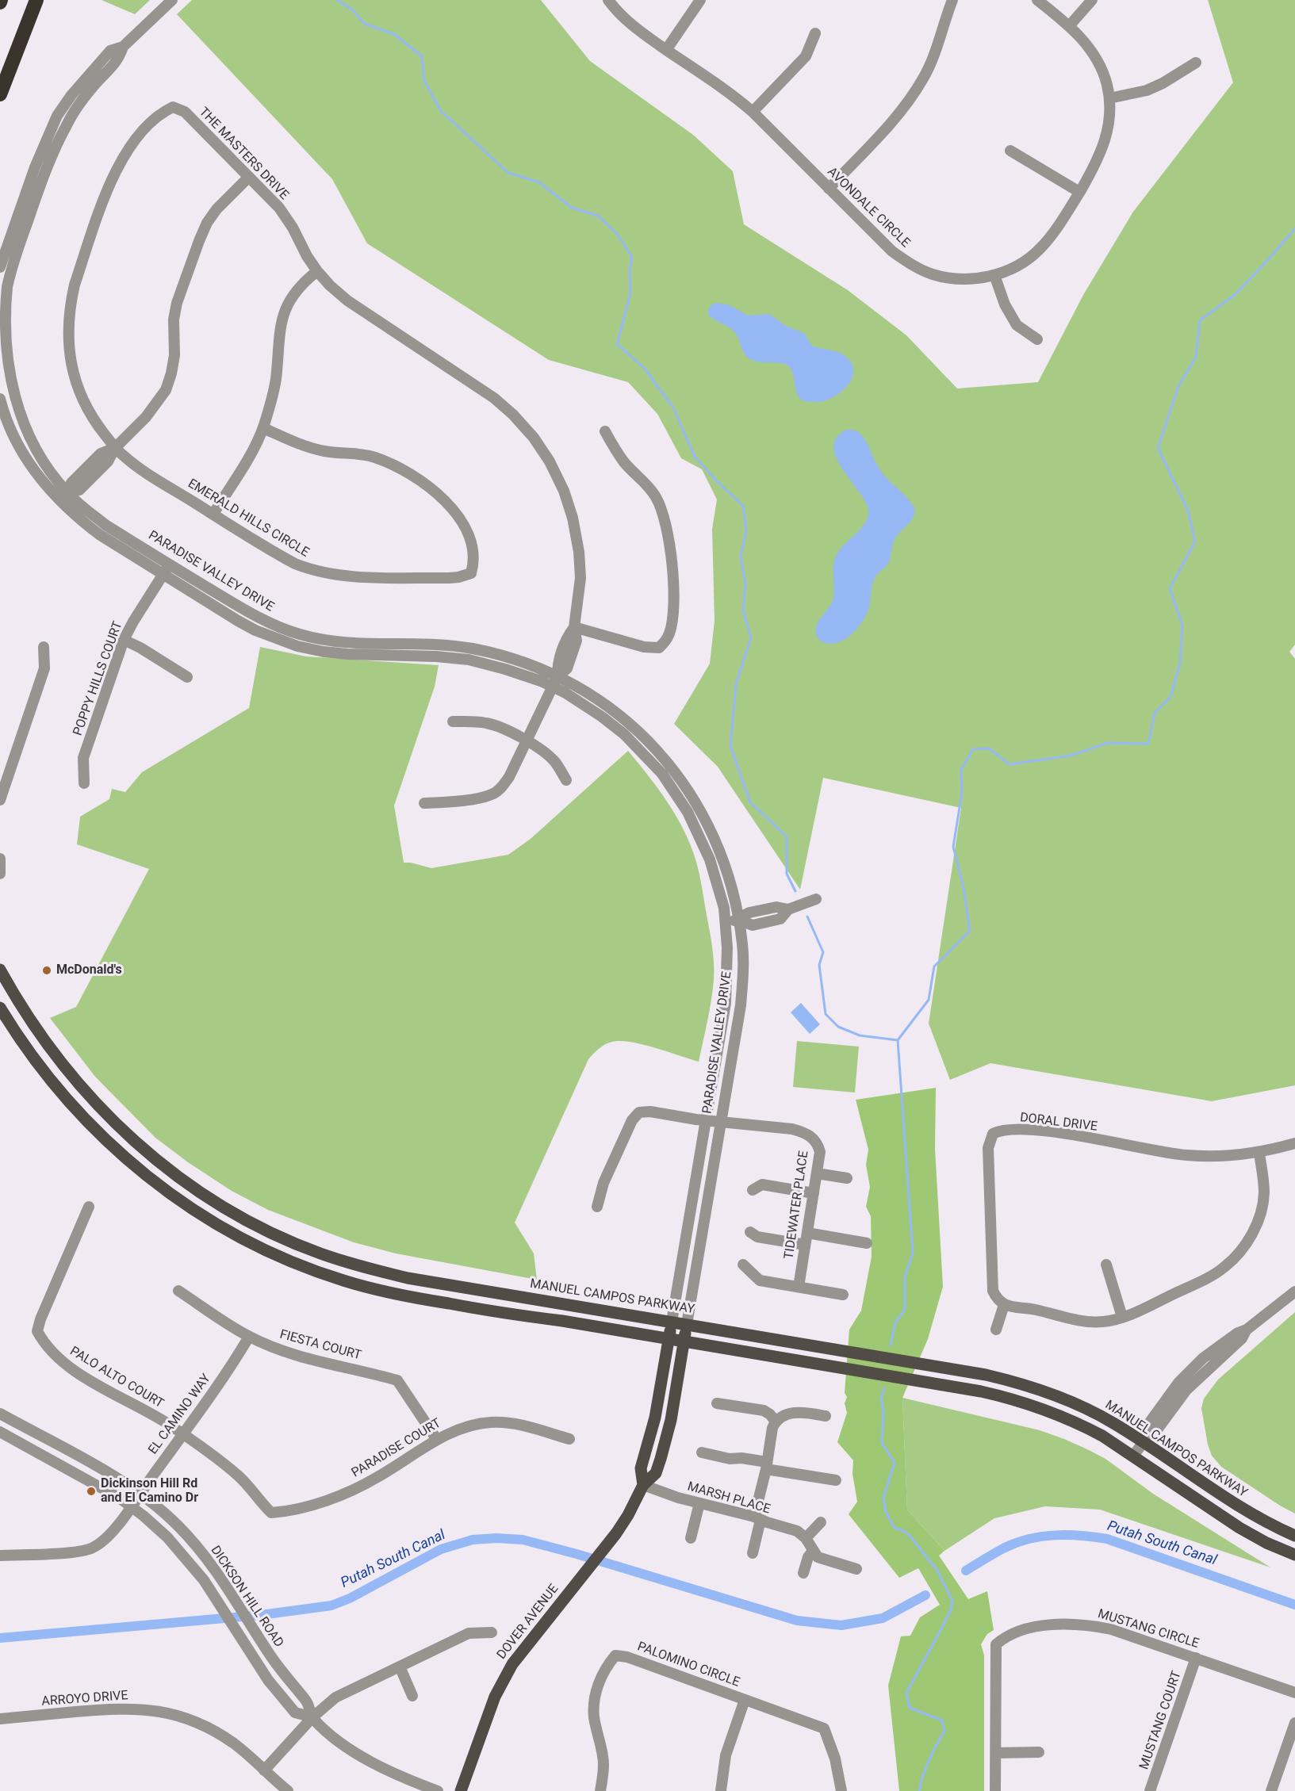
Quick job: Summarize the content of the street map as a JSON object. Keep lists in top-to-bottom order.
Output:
{
  "streets": {
    "main road": ["PARADISE VALLEY DRIVE", "MANUEL CAMPOS PARKWAY", "DOVER AVENUE"],
    "street": [
      "THE MASTERS DRIVE",
      "AVONDALE CIRCLE",
      "EMERALD HILLS CIRCLE",
      "POPPY HILLS COURT",
      "DORAL DRIVE",
      "TIDEWATER PLACE",
      "FIESTA COURT",
      "PALO ALTO COURT",
      "EL CAMINO WAY",
      "PARADISE COURT",
      "MARSH PLACE",
      "DICKSON HILL ROAD",
      "MUSTANG CIRCLE",
      "PALOMINO CIRCLE",
      "ARROYO DRIVE",
      "MUSTANG COURT"
    ]
  },
  "crossings": [
    ["THE MASTERS DRIVE", "EMERALD HILLS CIRCLE"],
    ["THE MASTERS DRIVE", "PARADISE VALLEY DRIVE"],
    ["PARADISE VALLEY DRIVE", "POPPY HILLS COURT"],
    ["PARADISE VALLEY DRIVE", "TIDEWATER PLACE"],
    ["PARADISE VALLEY DRIVE", "MANUEL CAMPOS PARKWAY"],
    ["PARADISE VALLEY DRIVE", "DOVER AVENUE"],
    ["FIESTA COURT", "EL CAMINO WAY"],
    ["FIESTA COURT", "PARADISE COURT"],
    ["PALO ALTO COURT", "EL CAMINO WAY"],
    ["PALO ALTO COURT", "PARADISE COURT"],
    ["EL CAMINO WAY", "PARADISE COURT"],
    ["EL CAMINO WAY", "DICKSON HILL ROAD"],
    ["MARSH PLACE", "DOVER AVENUE"],
    ["MUSTANG CIRCLE", "MUSTANG COURT"]
  ],
  "water": ["Putah South Canal"],
  "places": ["McDonald's", "Dickinson Hill Rd and El Camino Dr"]
}
